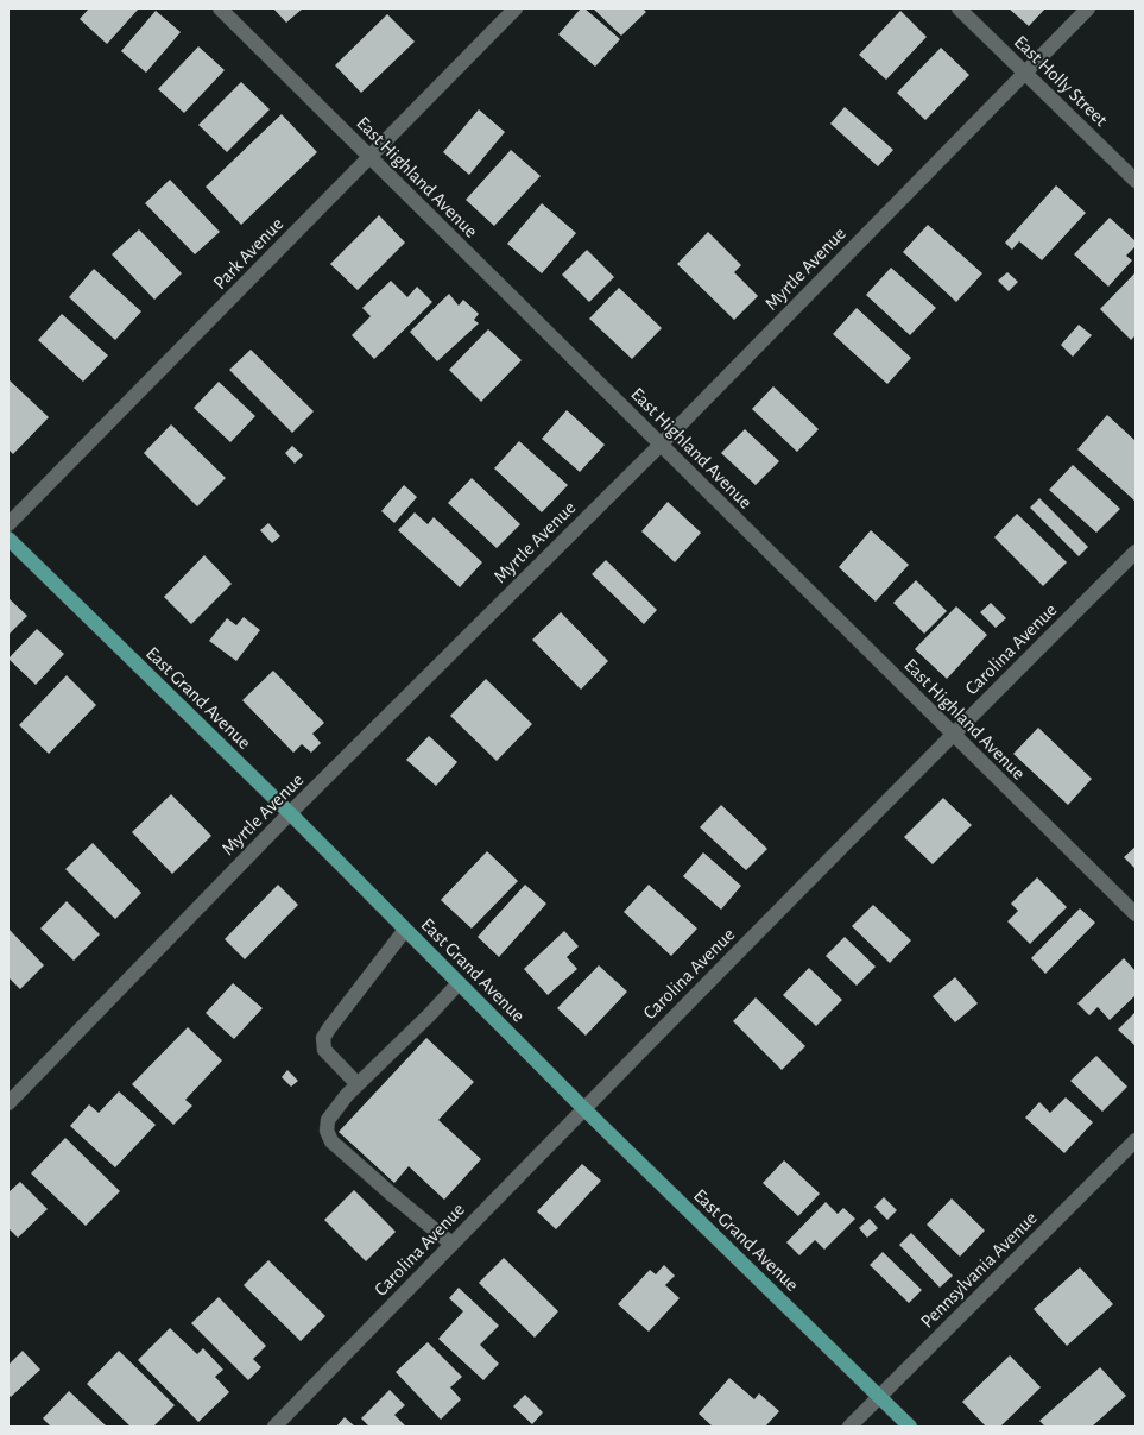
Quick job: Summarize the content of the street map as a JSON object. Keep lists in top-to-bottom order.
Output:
{
  "streets": {
    "main road": ["East Grand Avenue"],
    "street": [
      "East Holly Street",
      "East Highland Avenue",
      "Park Avenue",
      "Myrtle Avenue",
      "Carolina Avenue",
      "Pennsylvania Avenue"
    ]
  },
  "crossings": [
    ["East Holly Street", "Myrtle Avenue"],
    ["East Highland Avenue", "Park Avenue"],
    ["East Highland Avenue", "Myrtle Avenue"],
    ["East Highland Avenue", "Carolina Avenue"],
    ["Myrtle Avenue", "East Grand Avenue"],
    ["Carolina Avenue", "East Grand Avenue"],
    ["East Grand Avenue", "Pennsylvania Avenue"]
  ]
}
